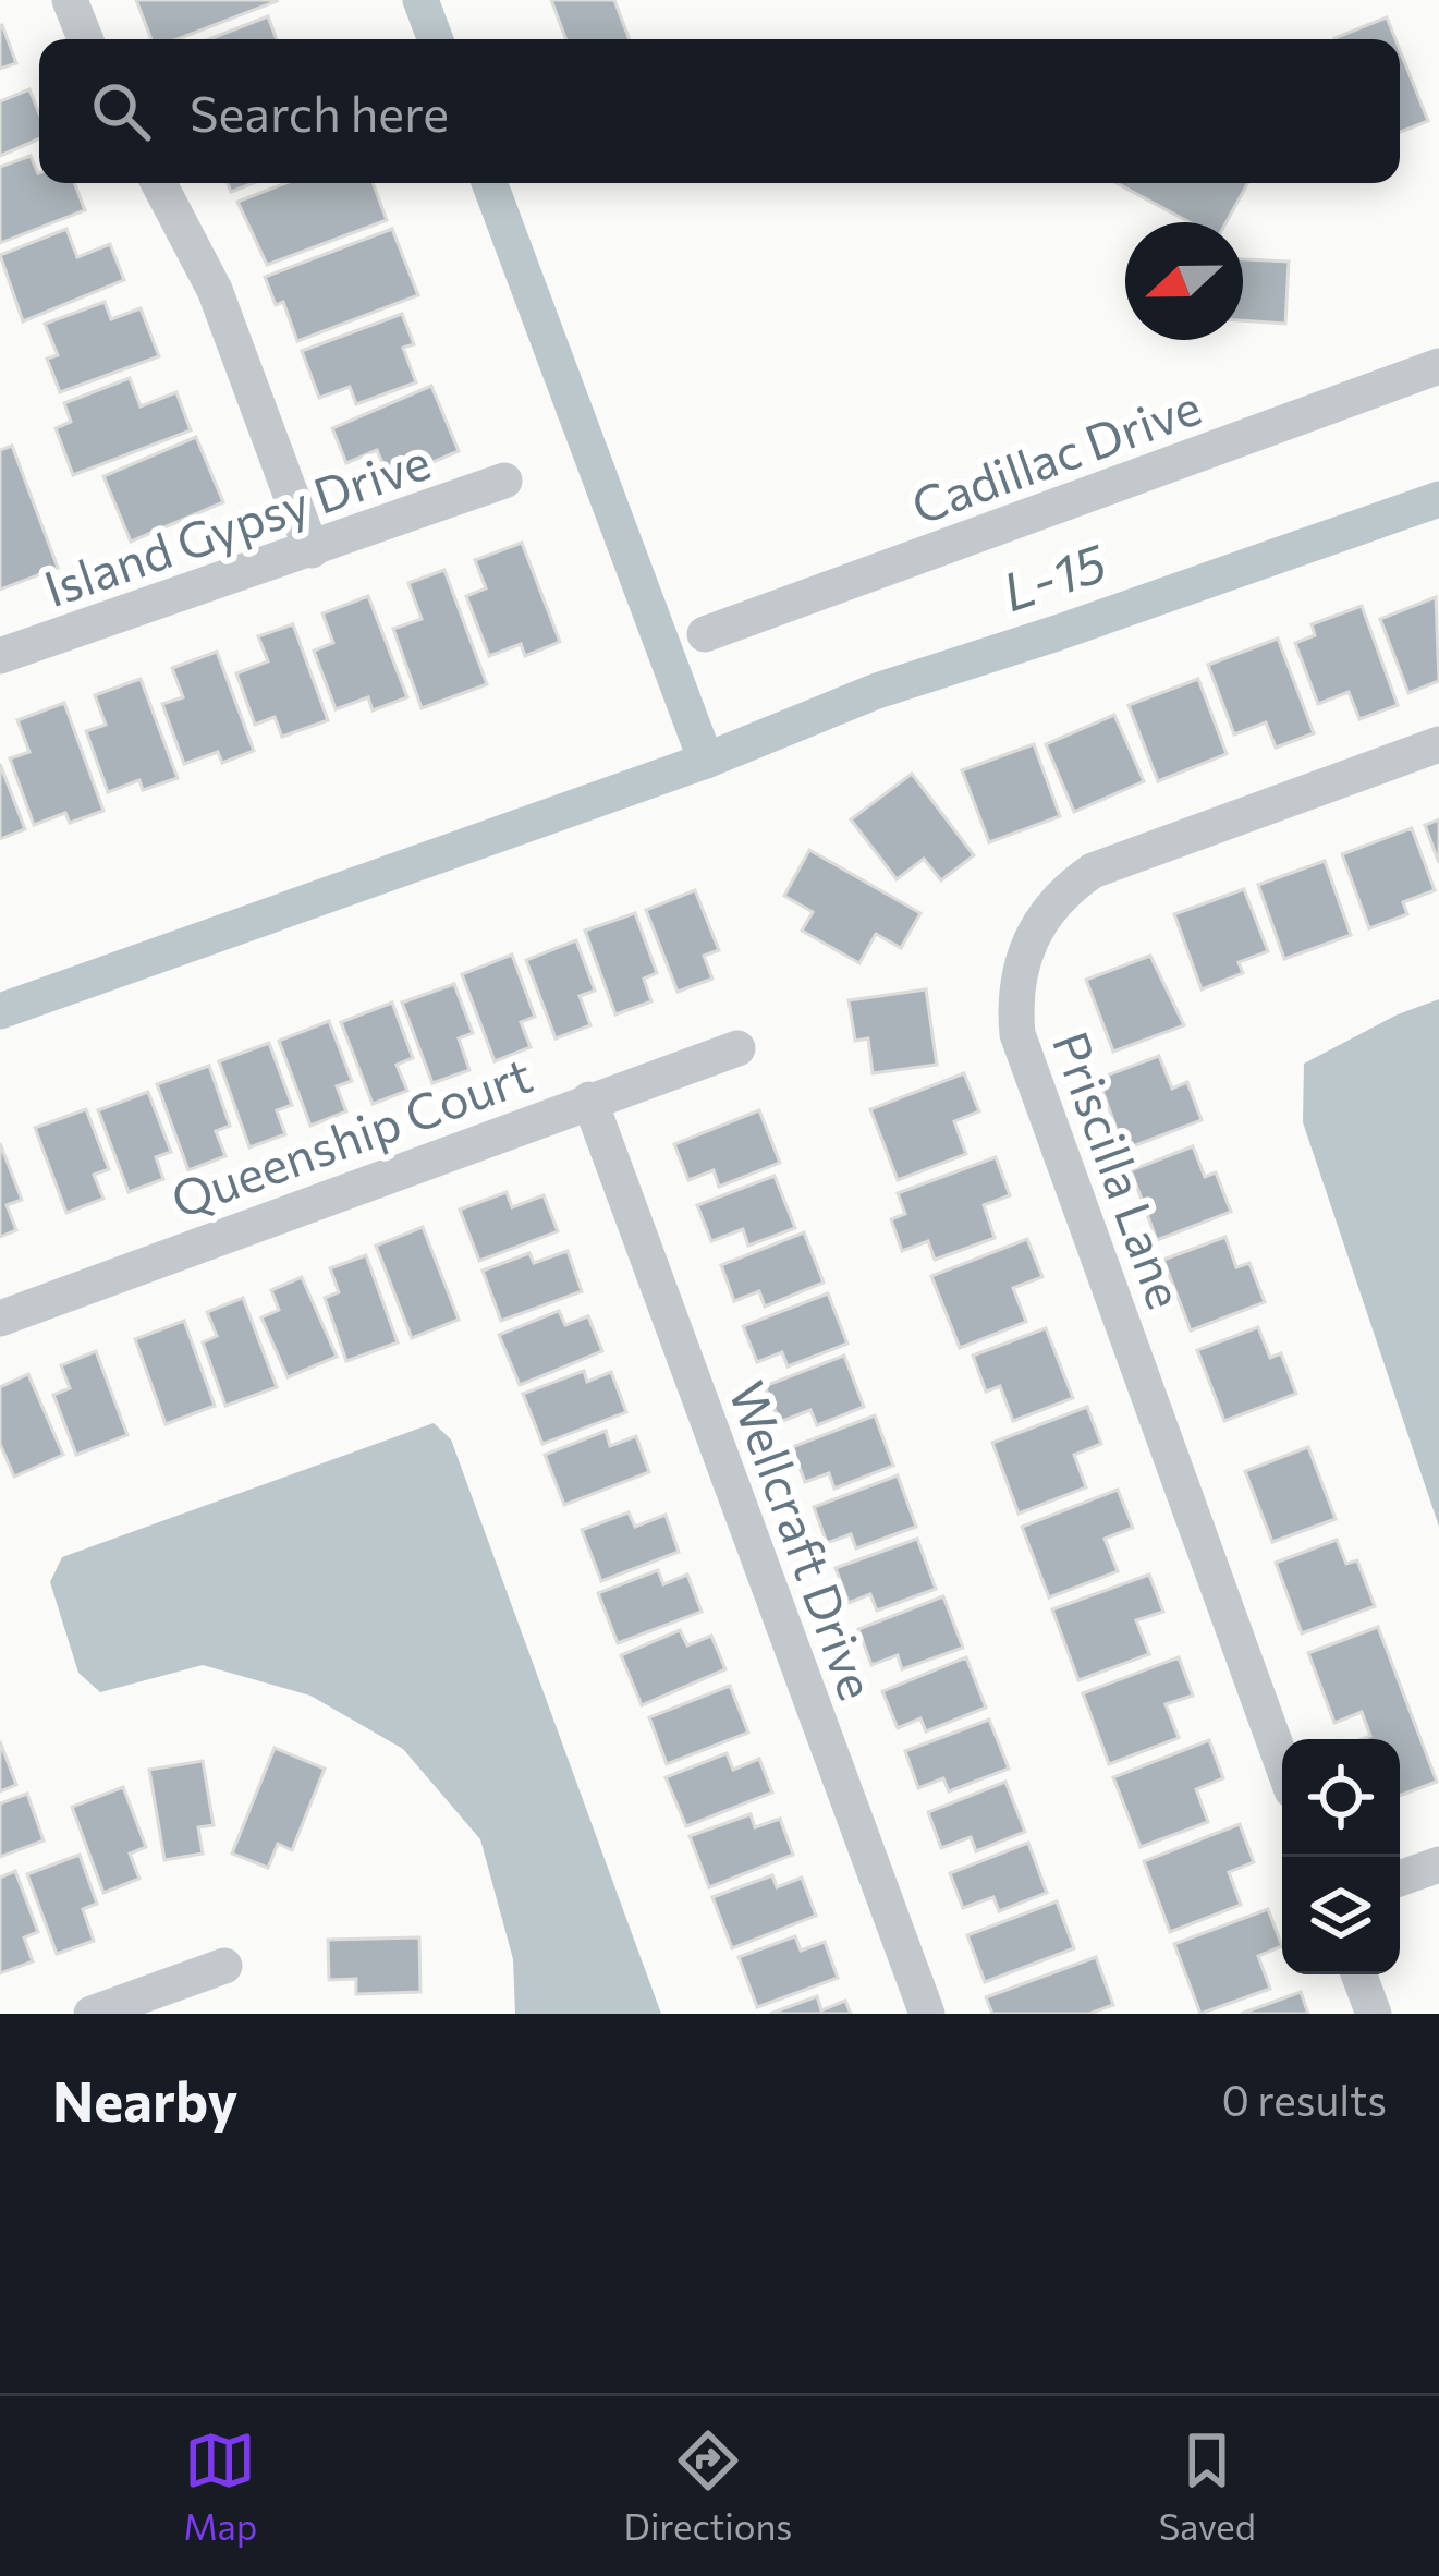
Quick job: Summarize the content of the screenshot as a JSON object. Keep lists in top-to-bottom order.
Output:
{
  "streets": {
    "street": [
      "Cadillac Drive",
      "Island Gypsy Drive",
      "Queenship Court",
      "Priscilla Lane",
      "Wellcraft Drive"
    ]
  },
  "crossings": [
    ["Queenship Court", "Wellcraft Drive"]
  ],
  "water": ["L-15"],
  "north": "left",
  "page": {
    "search": "Search here",
    "heading": ["Nearby", "0 results"],
    "nav": ["Map", "Directions", "Saved"]
  }
}
